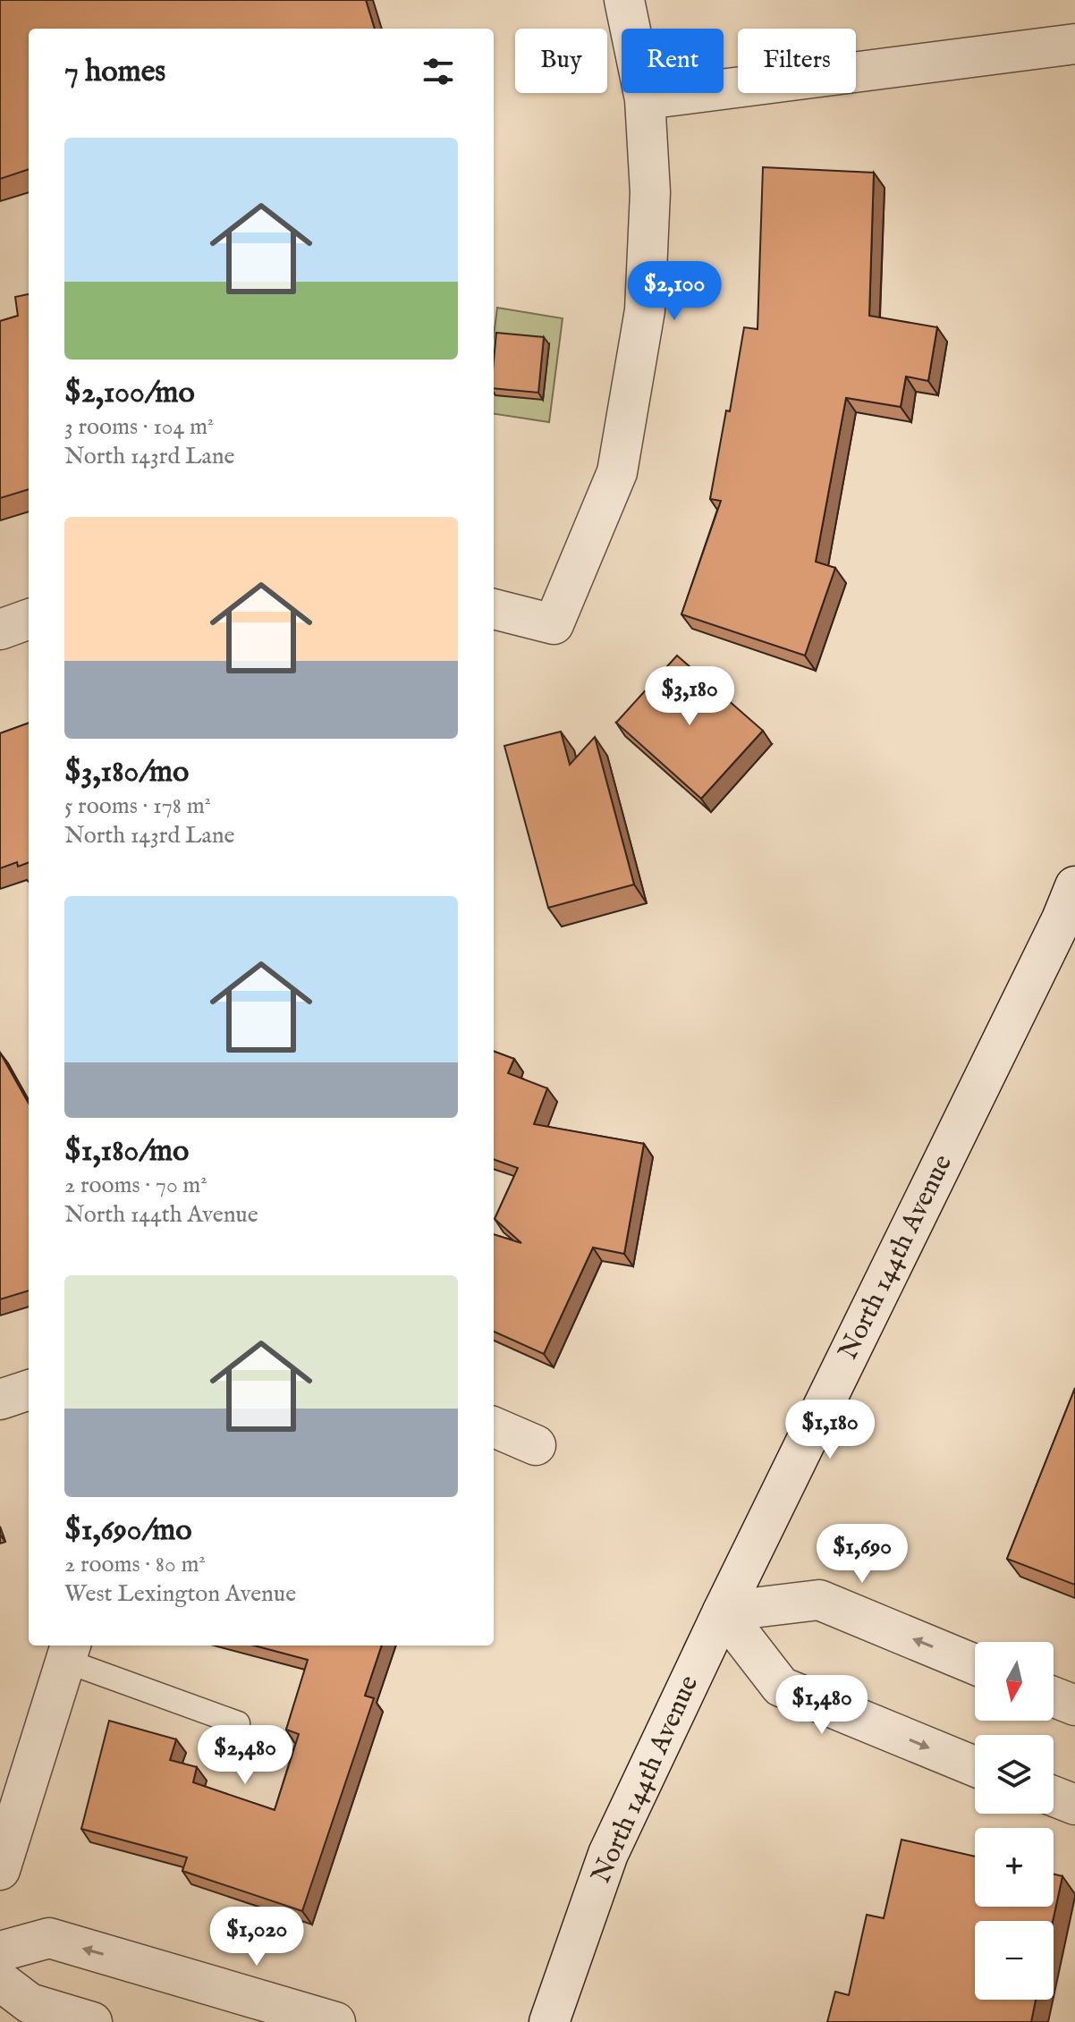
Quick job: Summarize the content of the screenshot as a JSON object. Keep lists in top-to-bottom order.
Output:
{
  "streets": {
    "street": ["North 144th Avenue"]
  },
  "north": "bottom",
  "page": {
    "chip": ["Buy", "Rent", "Filters"],
    "heading": "7 homes",
    "list": [
      {
        "name": "$2,100/mo",
        "note": "3 rooms · 104 m² · North 143rd Lane"
      },
      {
        "name": "$3,180/mo",
        "note": "5 rooms · 178 m² · North 143rd Lane"
      },
      {
        "name": "$1,180/mo",
        "note": "2 rooms · 70 m² · North 144th Avenue"
      },
      {
        "name": "$1,690/mo",
        "note": "2 rooms · 80 m² · West Lexington Avenue"
      }
    ],
    "price": [
      "$2,100",
      "$3,180",
      "$1,180",
      "$1,690",
      "$1,480",
      "$2,480",
      "$1,020"
    ],
    "map_buttons": ["+", "−"]
  }
}
